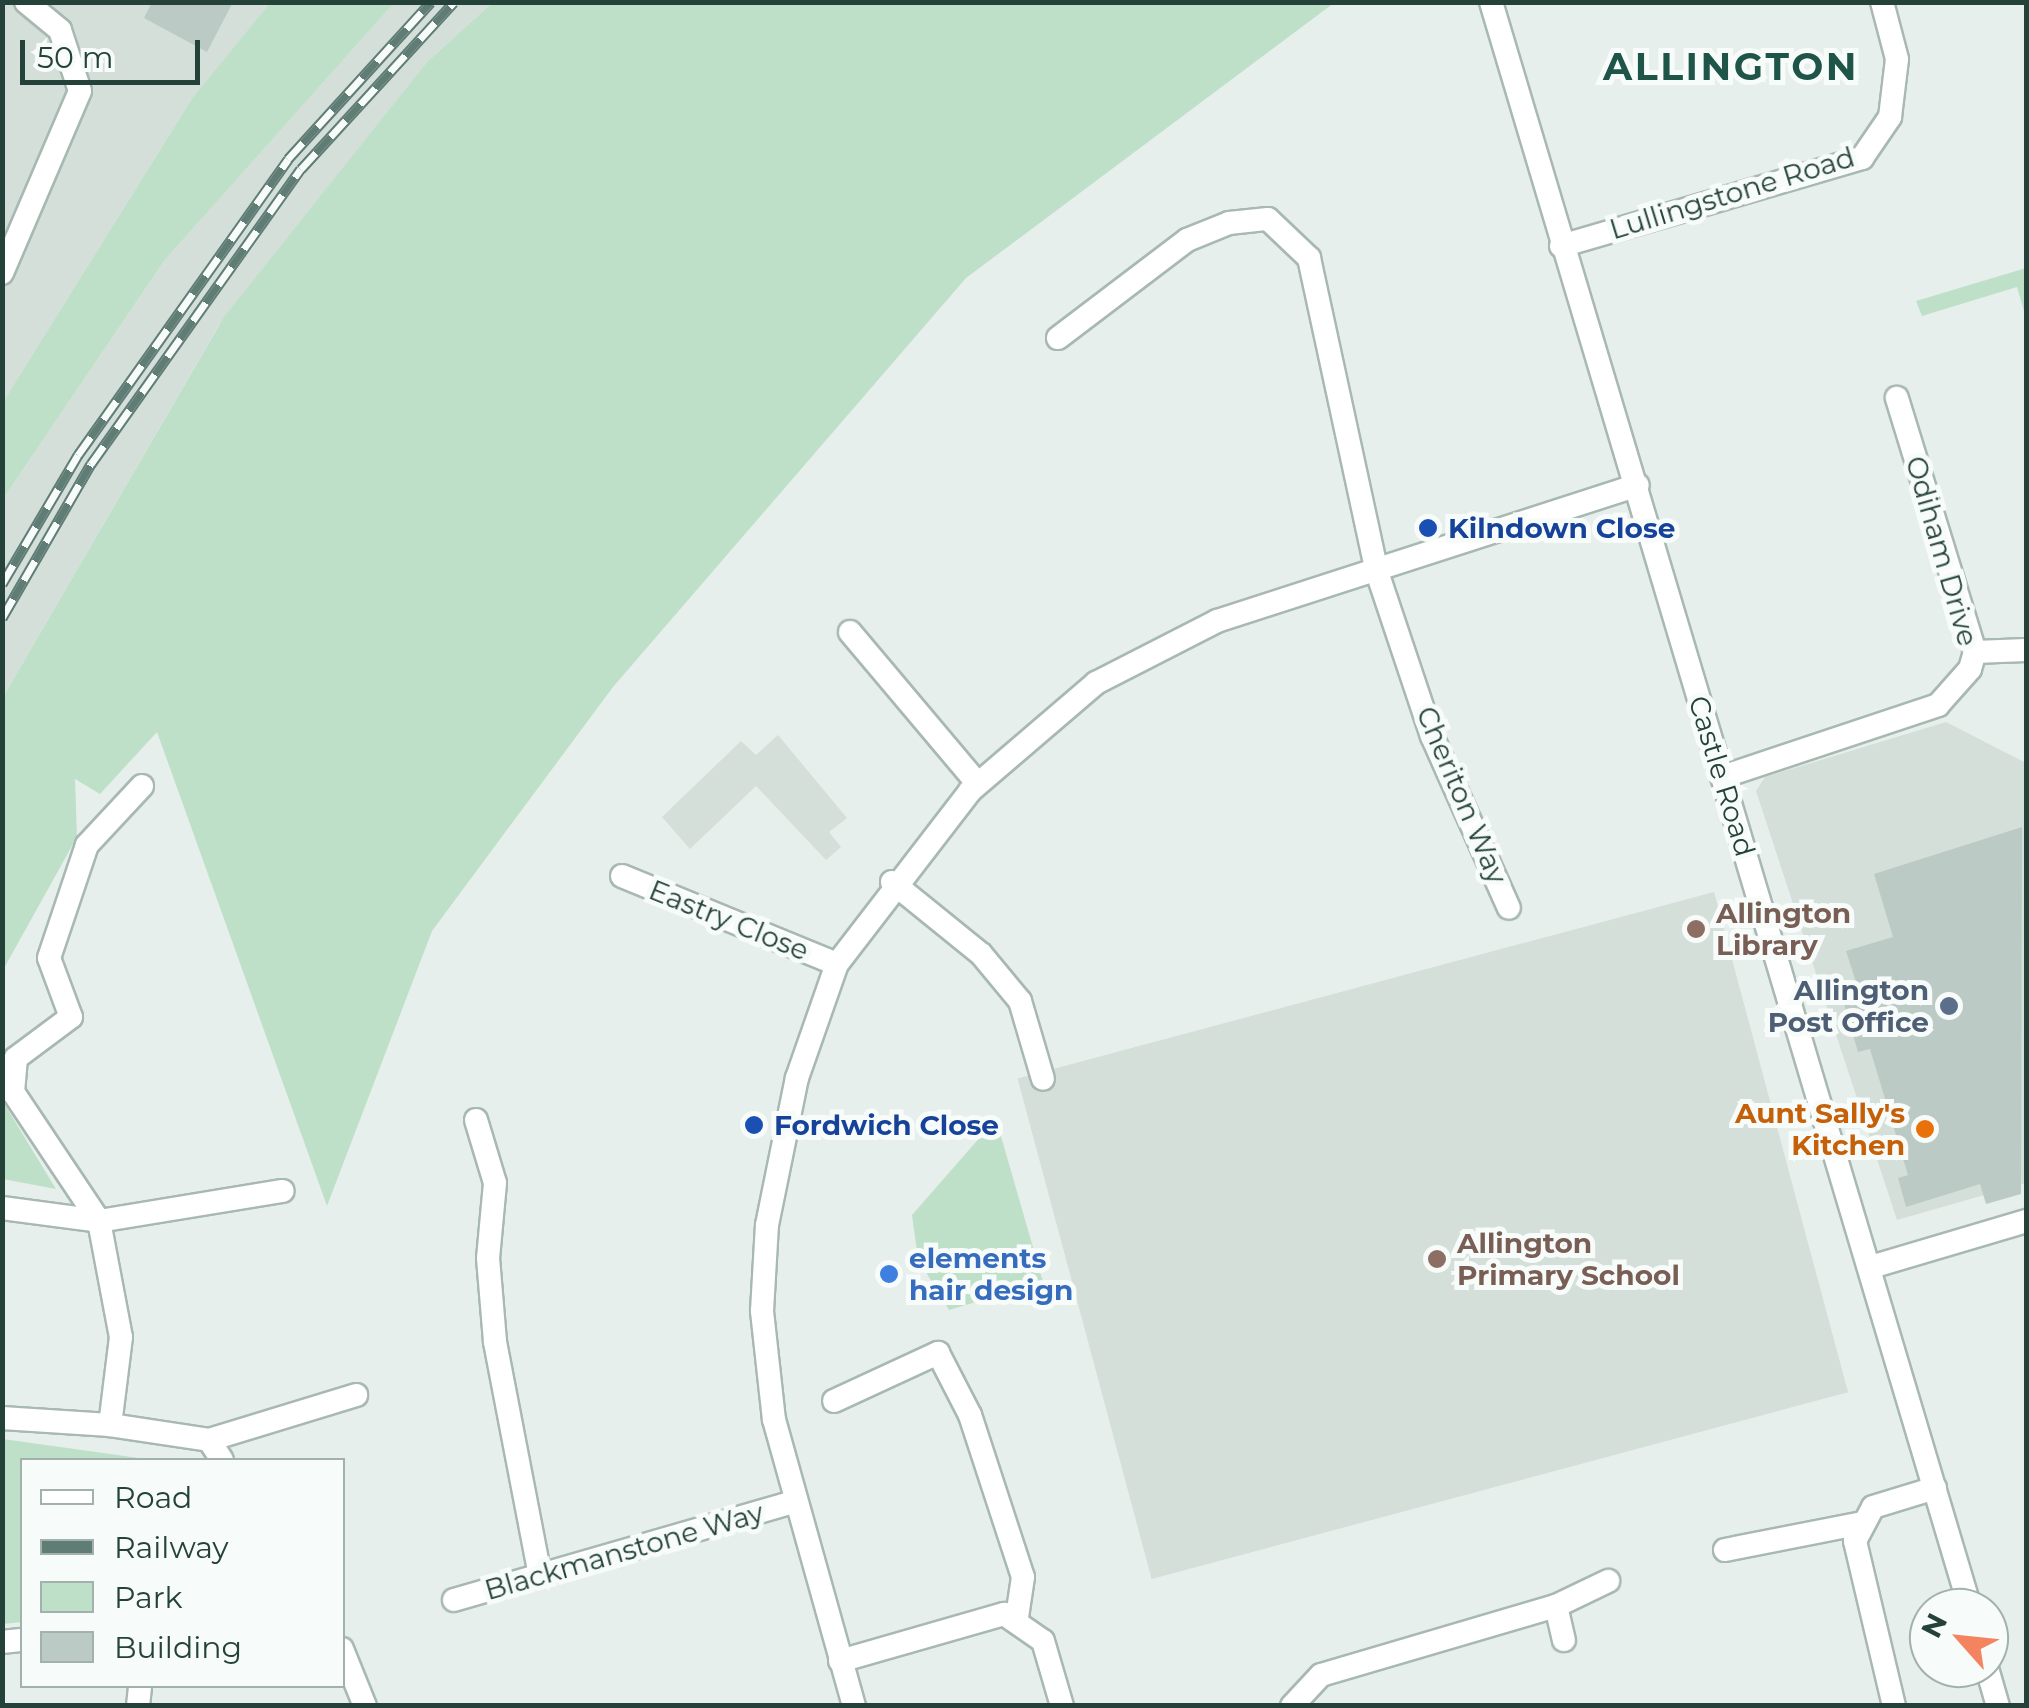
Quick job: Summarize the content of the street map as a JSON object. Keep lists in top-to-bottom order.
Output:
{
  "streets": {
    "street": [
      "Lullingstone Road",
      "Odiham Drive",
      "Castle Road",
      "Cheriton Way",
      "Eastry Close",
      "Blackmanstone Way"
    ]
  },
  "crossings": [
    ["Lullingstone Road", "Castle Road"],
    ["Odiham Drive", "Castle Road"]
  ],
  "districts": ["ALLINGTON"],
  "places": [
    "Kilndown Close",
    "Allington Library",
    "Allington Post Office",
    "Fordwich Close",
    "Aunt Sally's Kitchen",
    "Allington Primary School",
    "elements hair design"
  ],
  "legend": [
    "Road",
    "Railway",
    "Park",
    "Building"
  ],
  "scale_bar": "50 m",
  "north": "top left"
}
